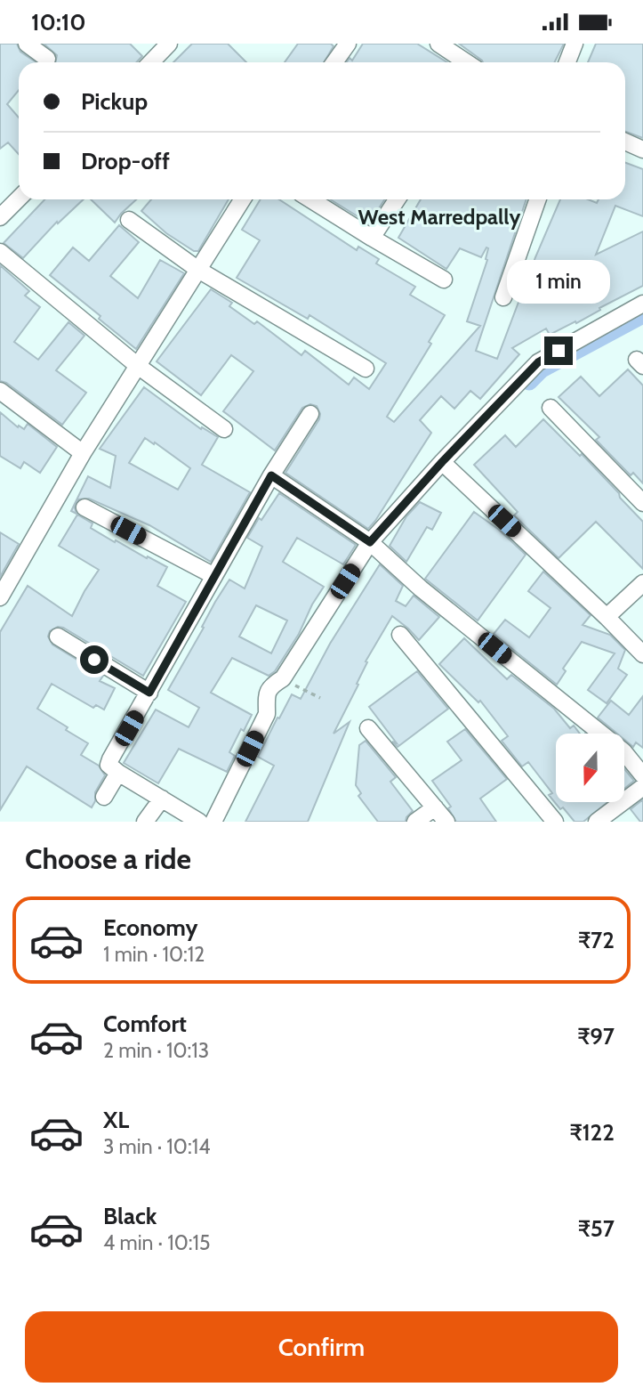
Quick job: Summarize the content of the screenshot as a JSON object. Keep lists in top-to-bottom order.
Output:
{
  "districts": ["West Marredpally"],
  "north": "bottom",
  "page": {
    "status": "10:10",
    "banner": ["Pickup", "Drop-off"],
    "bubble": "1 min",
    "heading": "Choose a ride",
    "list": [
      {
        "name": "Economy",
        "note": "1 min · 10:12",
        "value": "₹72"
      },
      {
        "name": "Comfort",
        "note": "2 min · 10:13",
        "value": "₹97"
      },
      {
        "name": "XL",
        "note": "3 min · 10:14",
        "value": "₹122"
      },
      {
        "name": "Black",
        "note": "4 min · 10:15",
        "value": "₹57"
      }
    ],
    "buttons": "Confirm"
  }
}
